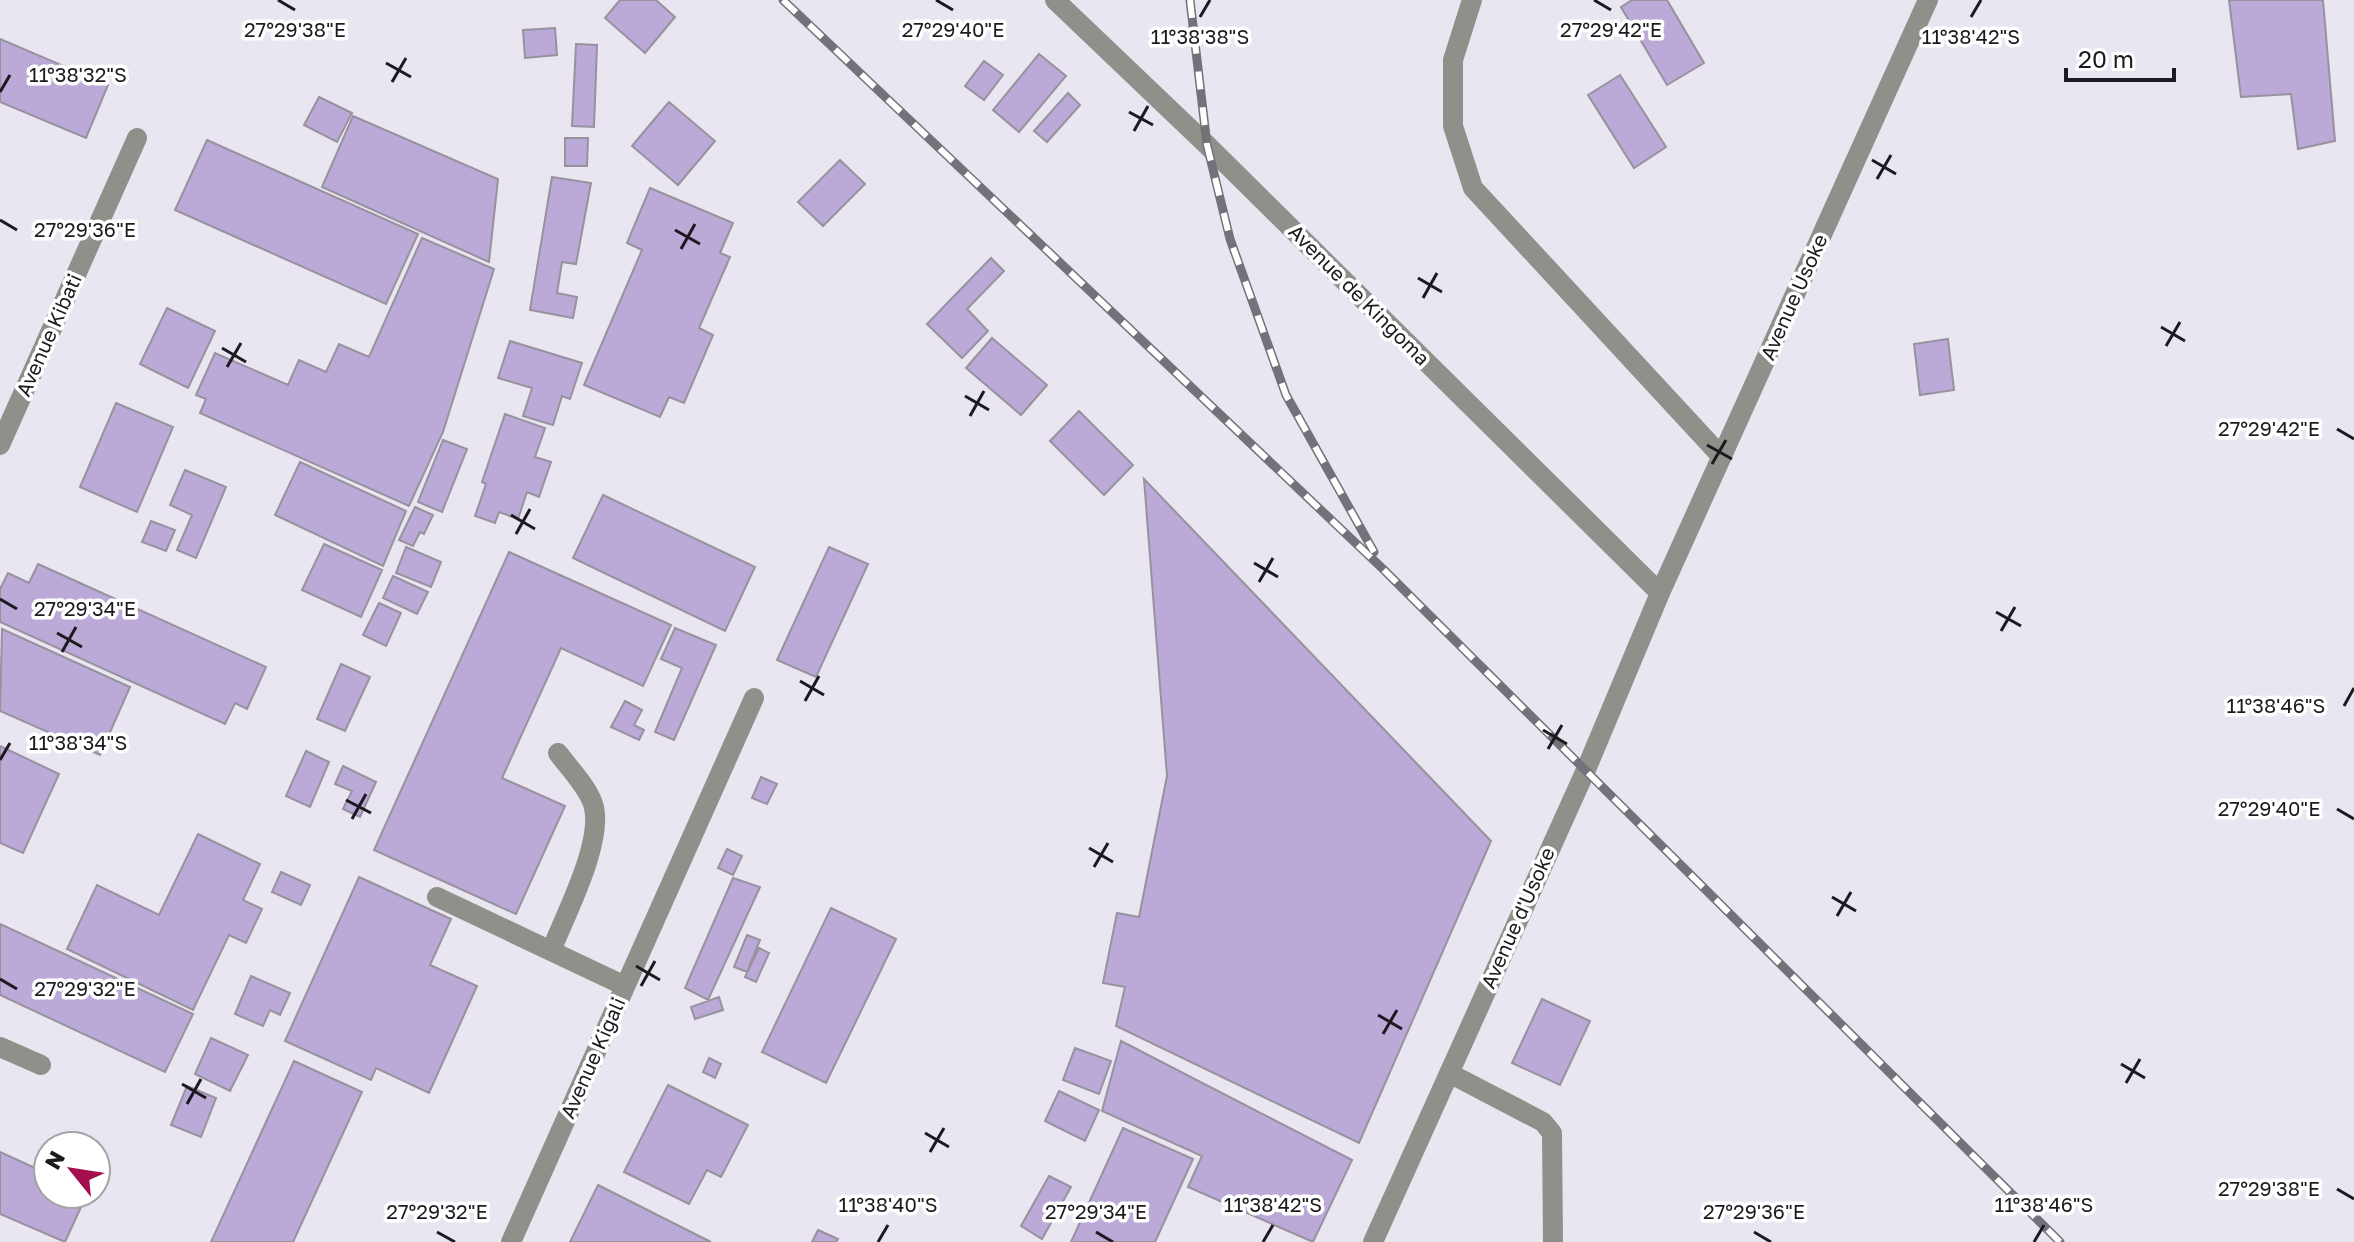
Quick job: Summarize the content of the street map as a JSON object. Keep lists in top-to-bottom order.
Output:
{
  "streets": {
    "street": [
      "Avenue de Kingoma",
      "Avenue Usoke",
      "Avenue Kibati",
      "Avenue d'Usoke",
      "Avenue Kigali"
    ]
  },
  "crossings": [
    ["Avenue de Kingoma", "Avenue Usoke"],
    ["Avenue de Kingoma", "Avenue d'Usoke"],
    ["Avenue Usoke", "Avenue d'Usoke"]
  ],
  "scale_bar": "20 m",
  "north": "top left",
  "coordinates": [
    "27°29'38\"E",
    "27°29'40\"E",
    "27°29'42\"E",
    "11°38'38\"S",
    "11°38'42\"S",
    "11°38'32\"S",
    "27°29'36\"E",
    "27°29'34\"E",
    "11°38'46\"S",
    "11°38'34\"S",
    "27°29'32\"E",
    "11°38'40\"S"
  ]
}
